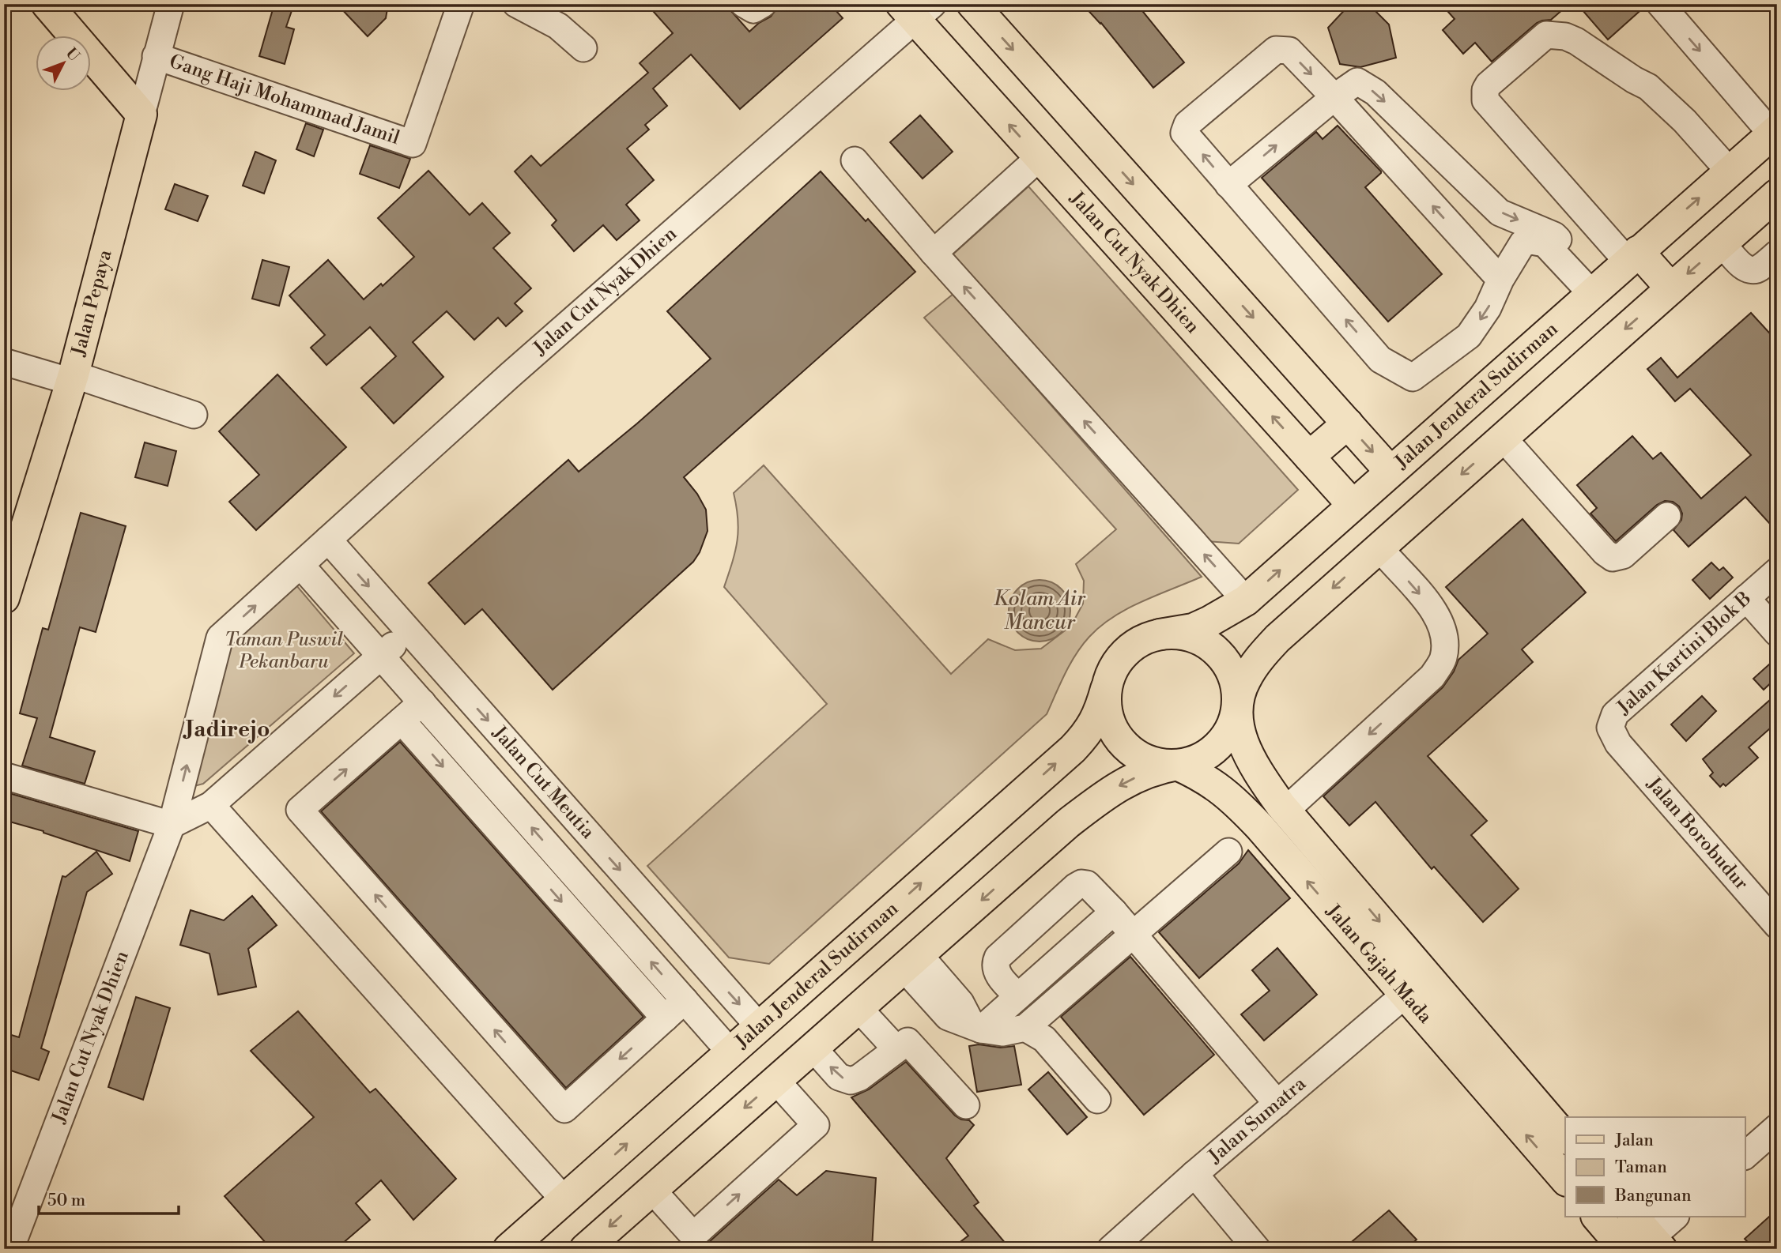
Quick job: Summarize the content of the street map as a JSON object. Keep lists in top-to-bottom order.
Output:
{
  "streets": {
    "main road": [
      "Jalan Cut Nyak Dhien",
      "Jalan Pepaya",
      "Jalan Jenderal Sudirman",
      "Jalan Gajah Mada"
    ],
    "street": [
      "Gang Haji Mohammad Jamil",
      "Jalan Kartini Blok B",
      "Jalan Cut Meutia",
      "Jalan Borobudur",
      "Jalan Sumatra"
    ]
  },
  "crossings": [
    ["Gang Haji Mohammad Jamil", "Jalan Pepaya"],
    ["Jalan Cut Nyak Dhien", "Jalan Jenderal Sudirman"],
    ["Jalan Cut Nyak Dhien", "Jalan Cut Meutia"],
    ["Jalan Jenderal Sudirman", "Jalan Cut Meutia"],
    ["Jalan Jenderal Sudirman", "Jalan Gajah Mada"],
    ["Jalan Kartini Blok B", "Jalan Borobudur"],
    ["Jalan Gajah Mada", "Jalan Sumatra"]
  ],
  "districts": ["Jadirejo"],
  "water": ["Kolam Air Mancur"],
  "parks": ["Taman Puswil Pekanbaru"],
  "legend": ["Jalan", "Taman", "Bangunan"],
  "scale_bar": "50 m",
  "north": "top right"
}
